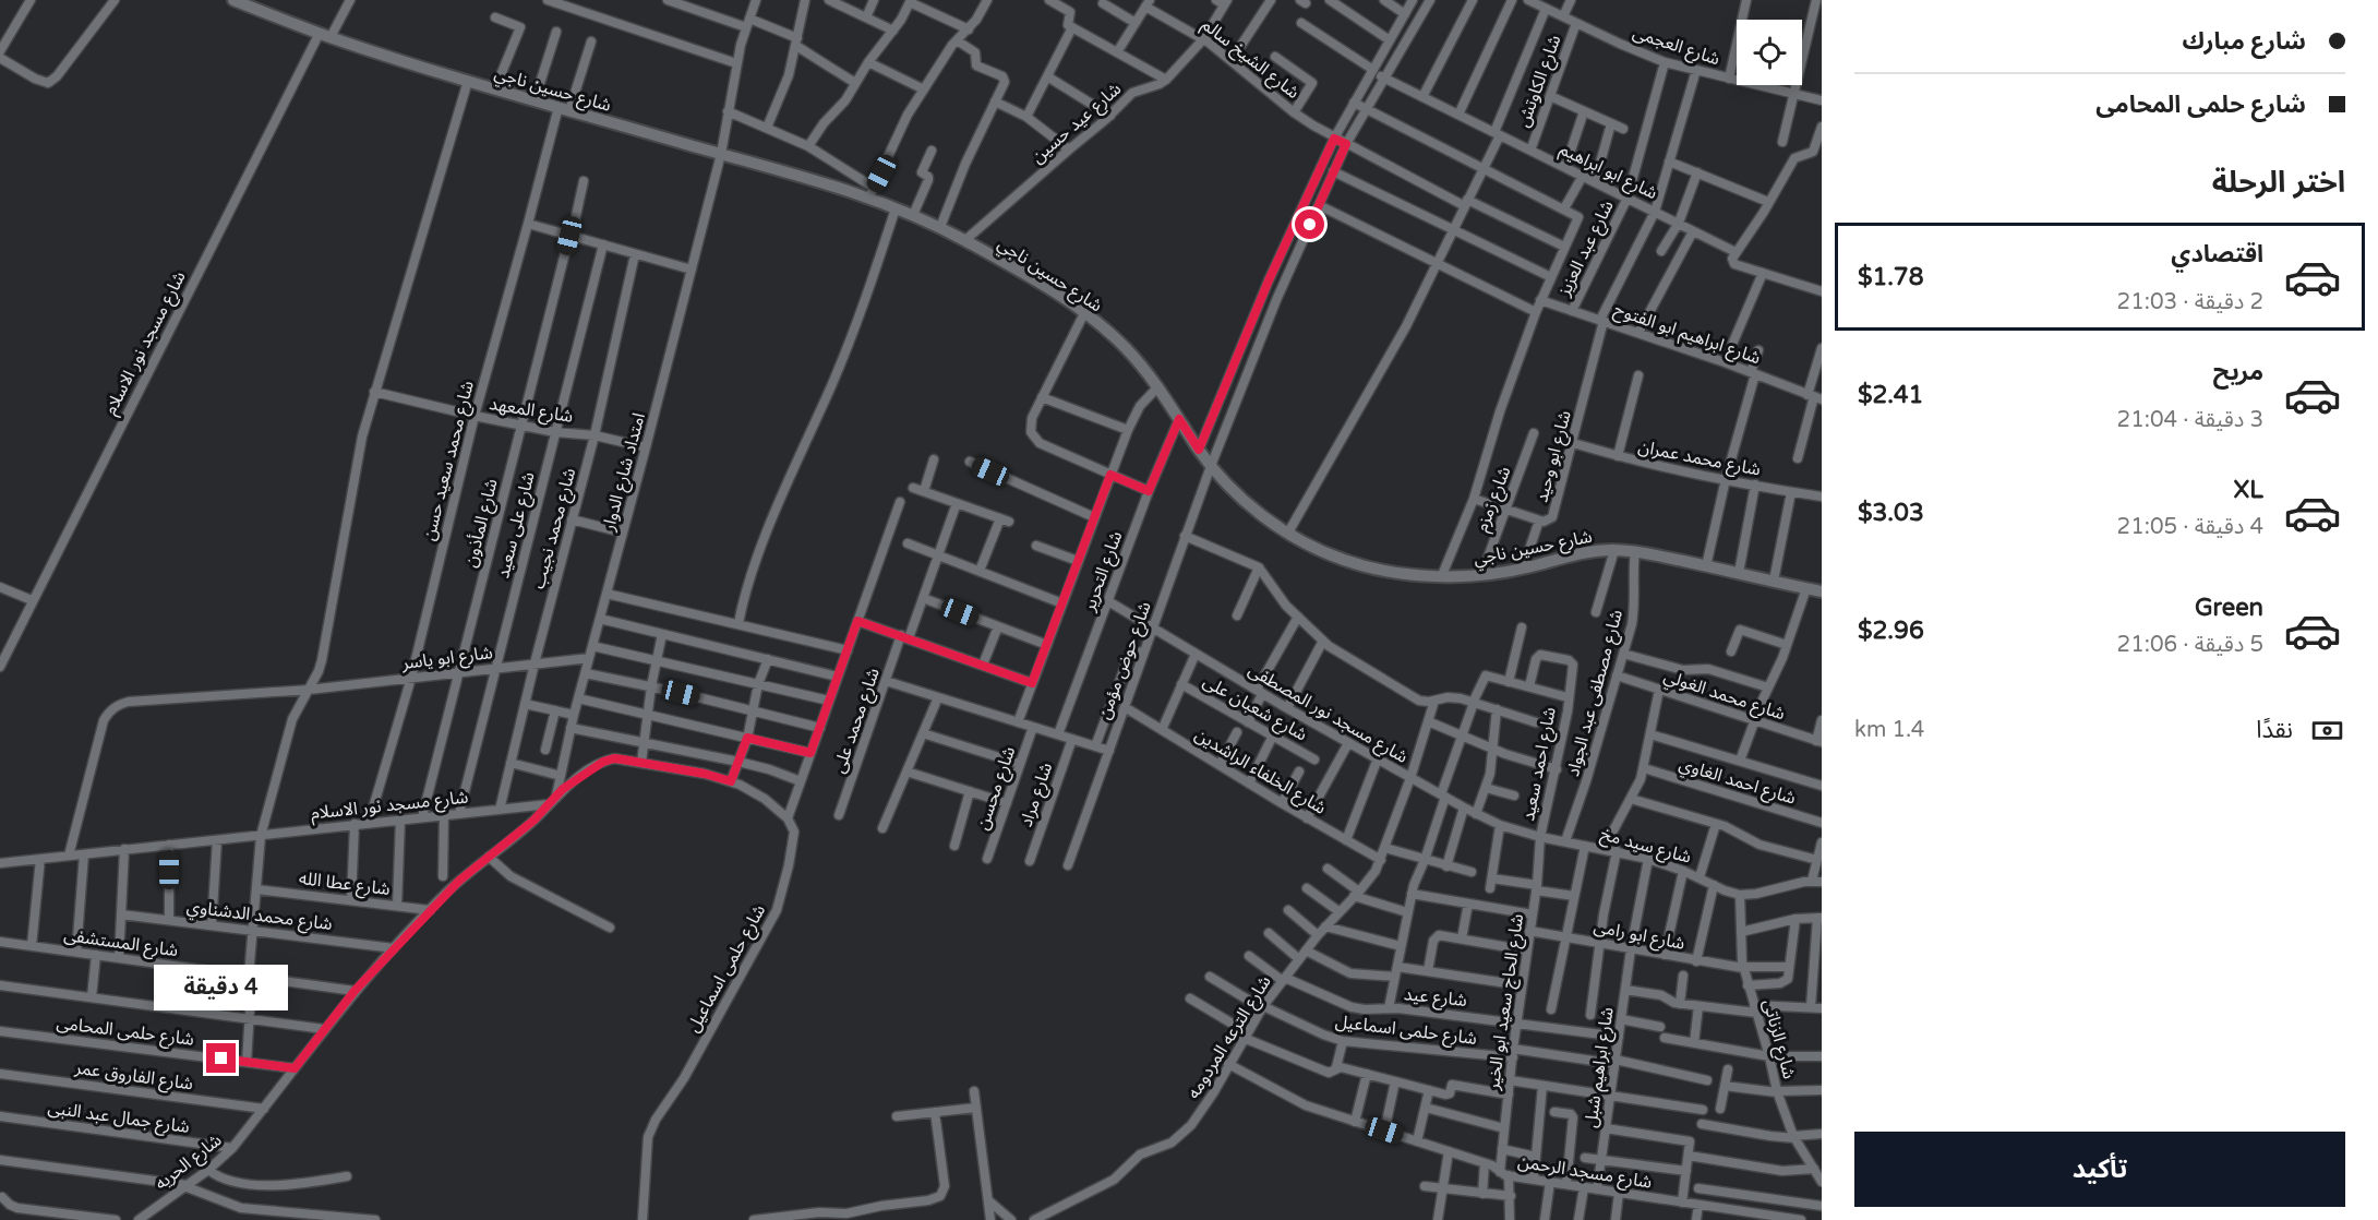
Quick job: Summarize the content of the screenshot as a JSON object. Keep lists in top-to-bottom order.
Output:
{
  "streets": {
    "street": [
      "شارع العجمى",
      "شارع الشيخ سالم",
      "شارع الكاوتش",
      "شارع حسين ناجي",
      "شارع عيد حسين",
      "شارع ابو ابراهيم",
      "شارع عبد العزيز",
      "شارع ابراهيم ابو الفتوح",
      "شارع مسجد نور الاسلام",
      "شارع المعهد",
      "شارع ابو وحيد",
      "شارع محمد عمران",
      "شارع محمد سعيد حسن",
      "امتداد شارع الدوار",
      "شارع زمزم",
      "شارع المأذون",
      "شارع على سعيد",
      "شارع محمد نجيب",
      "شارع التحرير",
      "شارع ابو ياسر",
      "شارع حوض مؤمن",
      "شارع مصطفى عبد الجواد",
      "شارع محمد الغولي",
      "شارع شعبان على",
      "شارع مسجد نور المصطفى",
      "شارع محمد على",
      "شارع احمد سعيد",
      "شارع الخلفاء الراشدين",
      "شارع احمد الغاوي",
      "شارع محسن",
      "شارع مراد",
      "شارع سيد مخ",
      "شارع عطا الله",
      "شارع محمد الدشناوي",
      "شارع ابو رامى",
      "شارع المستشفى",
      "شارع حلمى اسماعيل",
      "شارع عيد",
      "شارع الحاج سعيد ابو الخير",
      "شارع حلمى المحامى",
      "شارع الترعه المردومه",
      "شارع الزناتى",
      "شارع ابراهيم شبل",
      "شارع الفاروق عمر",
      "شارع جمال عبد النبى",
      "شارع الحريه",
      "شارع مسجد الرحمن"
    ]
  },
  "crossings": [
    ["شارع العجمى", "شارع الكاوتش"],
    ["شارع العجمى", "شارع عبد العزيز"],
    ["شارع العجمى", "شارع ابو وحيد"],
    ["شارع الشيخ سالم", "شارع عيد حسين"],
    ["شارع الشيخ سالم", "شارع حوض مؤمن"],
    ["شارع الكاوتش", "شارع ابو ابراهيم"],
    ["شارع حسين ناجي", "شارع عيد حسين"],
    ["شارع حسين ناجي", "شارع مسجد نور الاسلام"],
    ["شارع حسين ناجي", "شارع محمد سعيد حسن"],
    ["شارع حسين ناجي", "امتداد شارع الدوار"],
    ["شارع حسين ناجي", "شارع زمزم"],
    ["شارع حسين ناجي", "شارع التحرير"],
    ["شارع حسين ناجي", "شارع حوض مؤمن"],
    ["شارع حسين ناجي", "شارع مصطفى عبد الجواد"],
    ["شارع ابو ابراهيم", "شارع عبد العزيز"],
    ["شارع ابو ابراهيم", "شارع ابو وحيد"],
    ["شارع ابو ابراهيم", "شارع حوض مؤمن"],
    ["شارع عبد العزيز", "شارع ابراهيم ابو الفتوح"],
    ["شارع ابراهيم ابو الفتوح", "شارع ابو وحيد"],
    ["شارع مسجد نور الاسلام", "شارع محمد سعيد حسن"],
    ["شارع مسجد نور الاسلام", "شارع المأذون"],
    ["شارع مسجد نور الاسلام", "شارع على سعيد"],
    ["شارع مسجد نور الاسلام", "شارع محمد نجيب"],
    ["شارع مسجد نور الاسلام", "شارع ابو ياسر"],
    ["شارع مسجد نور الاسلام", "شارع الحريه"],
    ["شارع المعهد", "شارع محمد سعيد حسن"],
    ["شارع المعهد", "امتداد شارع الدوار"],
    ["شارع المعهد", "شارع المأذون"],
    ["شارع المعهد", "شارع على سعيد"],
    ["شارع المعهد", "شارع محمد نجيب"],
    ["شارع ابو وحيد", "شارع محمد عمران"],
    ["شارع ابو وحيد", "شارع زمزم"],
    ["شارع محمد سعيد حسن", "شارع ابو ياسر"],
    ["امتداد شارع الدوار", "شارع ابو ياسر"],
    ["امتداد شارع الدوار", "شارع الحريه"],
    ["شارع المأذون", "شارع ابو ياسر"],
    ["شارع على سعيد", "شارع ابو ياسر"],
    ["شارع محمد نجيب", "شارع ابو ياسر"],
    ["شارع التحرير", "شارع مسجد نور المصطفى"],
    ["شارع حوض مؤمن", "شارع مسجد نور المصطفى"],
    ["شارع حوض مؤمن", "شارع الخلفاء الراشدين"],
    ["شارع مصطفى عبد الجواد", "شارع محمد الغولي"],
    ["شارع مصطفى عبد الجواد", "شارع سيد مخ"],
    ["شارع مسجد نور المصطفى", "شارع احمد سعيد"],
    ["شارع مسجد نور المصطفى", "شارع سيد مخ"],
    ["شارع مسجد نور المصطفى", "شارع الحاج سعيد ابو الخير"],
    ["شارع مسجد نور المصطفى", "شارع الترعه المردومه"],
    ["شارع احمد سعيد", "شارع سيد مخ"],
    ["شارع احمد سعيد", "شارع الحاج سعيد ابو الخير"],
    ["شارع الخلفاء الراشدين", "شارع الترعه المردومه"],
    ["شارع سيد مخ", "شارع الحاج سعيد ابو الخير"],
    ["شارع سيد مخ", "شارع الزناتى"],
    ["شارع سيد مخ", "شارع ابراهيم شبل"],
    ["شارع عطا الله", "شارع الحريه"],
    ["شارع محمد الدشناوي", "شارع الحريه"],
    ["شارع ابو رامى", "شارع الحاج سعيد ابو الخير"],
    ["شارع ابو رامى", "شارع الزناتى"],
    ["شارع ابو رامى", "شارع ابراهيم شبل"],
    ["شارع المستشفى", "شارع الحريه"],
    ["شارع حلمى اسماعيل", "شارع الحاج سعيد ابو الخير"],
    ["شارع حلمى اسماعيل", "شارع الترعه المردومه"],
    ["شارع حلمى اسماعيل", "شارع ابراهيم شبل"],
    ["شارع حلمى اسماعيل", "شارع الحريه"],
    ["شارع عيد", "شارع الحاج سعيد ابو الخير"],
    ["شارع عيد", "شارع الترعه المردومه"],
    ["شارع عيد", "شارع ابراهيم شبل"],
    ["شارع الحاج سعيد ابو الخير", "شارع مسجد الرحمن"],
    ["شارع حلمى المحامى", "شارع الحريه"],
    ["شارع الترعه المردومه", "شارع مسجد الرحمن"],
    ["شارع ابراهيم شبل", "شارع مسجد الرحمن"],
    ["شارع الفاروق عمر", "شارع الحريه"],
    ["شارع جمال عبد النبى", "شارع الحريه"]
  ],
  "page": {
    "banner": ["شارع مبارك", "شارع حلمى المحامى"],
    "heading": "اختر الرحلة",
    "list": [
      {
        "name": "اقتصادي",
        "note": "2 دقيقة · 21:03",
        "value": "$1.78"
      },
      {
        "name": "مريح",
        "note": "3 دقيقة · 21:04",
        "value": "$2.41"
      },
      {
        "name": "XL",
        "note": "4 دقيقة · 21:05",
        "value": "$3.03"
      },
      {
        "name": "Green",
        "note": "5 دقيقة · 21:06",
        "value": "$2.96"
      }
    ],
    "pay": ["نقدًا", "1.4 km"],
    "bubble": "4 دقيقة",
    "buttons": "تأكيد"
  }
}
